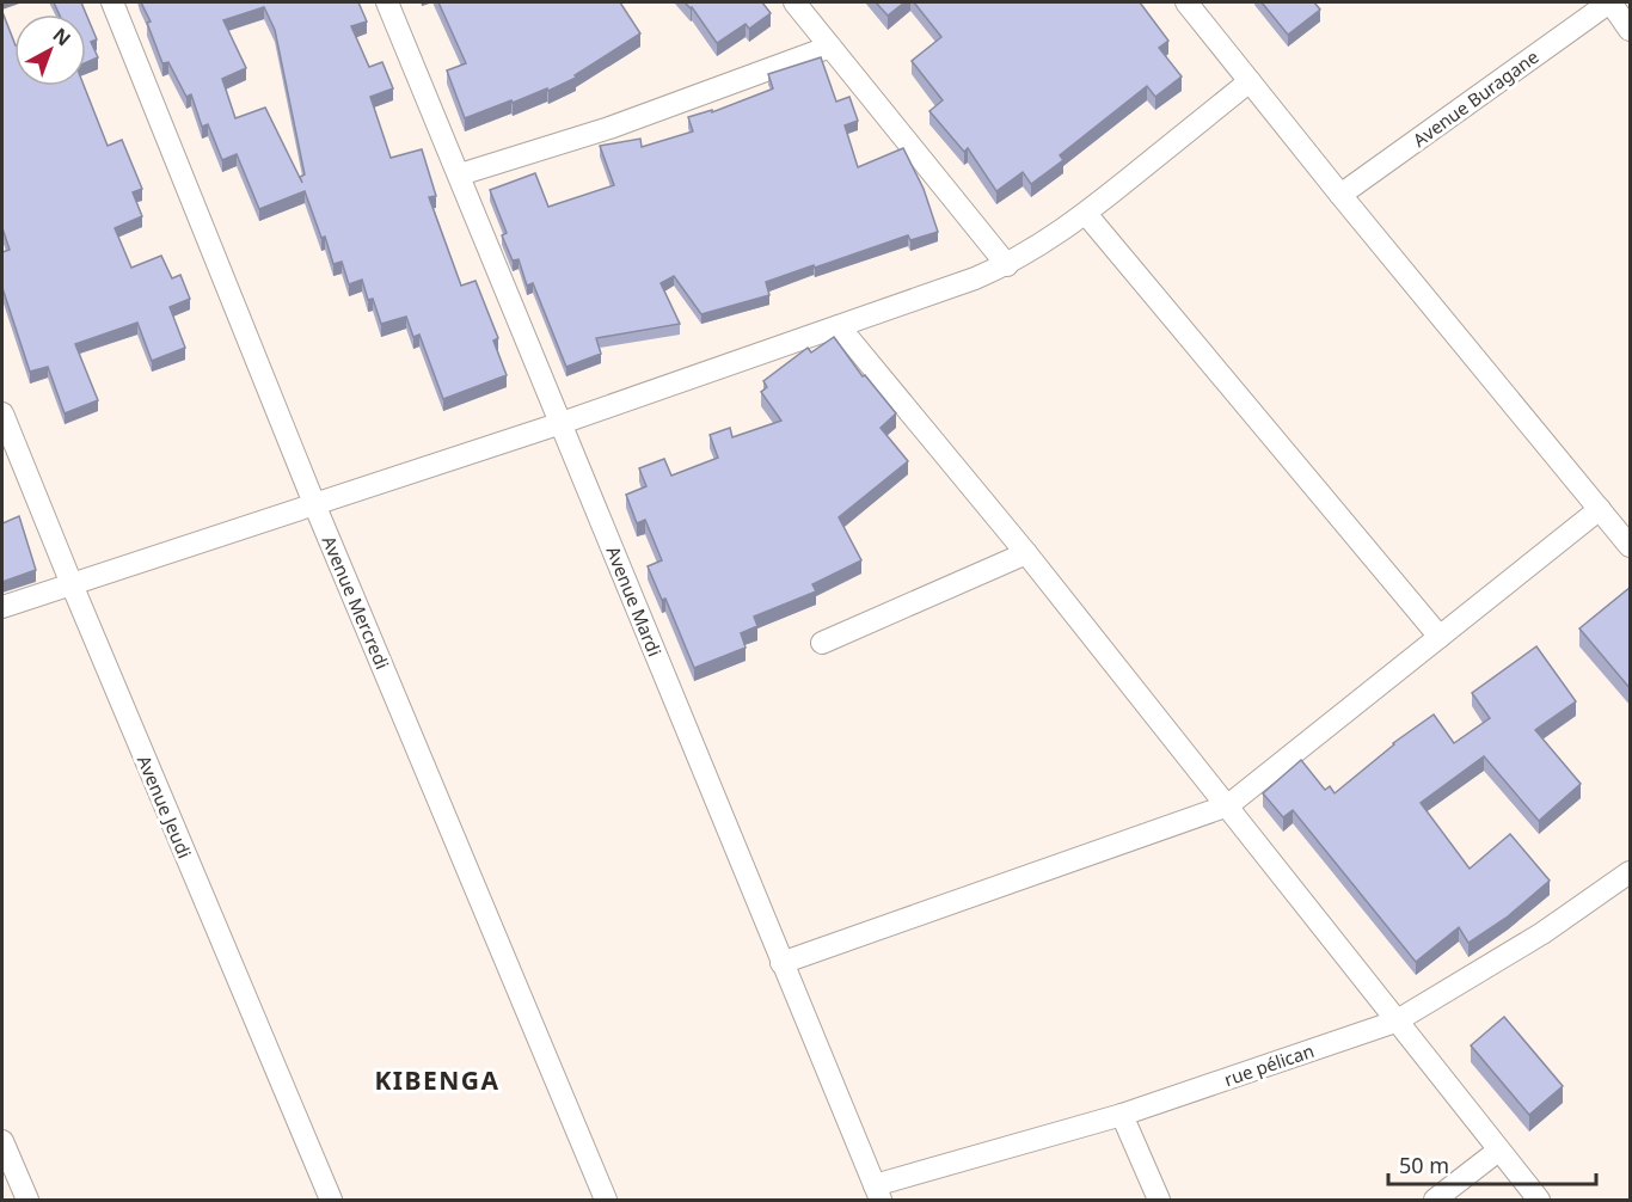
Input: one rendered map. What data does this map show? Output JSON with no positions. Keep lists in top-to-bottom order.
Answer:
{
  "streets": {
    "street": [
      "Avenue Buragane",
      "Avenue Mardi",
      "Avenue Mercredi",
      "Avenue Jeudi",
      "rue pélican"
    ]
  },
  "crossings": [
    ["Avenue Mardi", "rue pélican"]
  ],
  "districts": ["KIBENGA"],
  "scale_bar": "50 m",
  "north": "top right"
}
